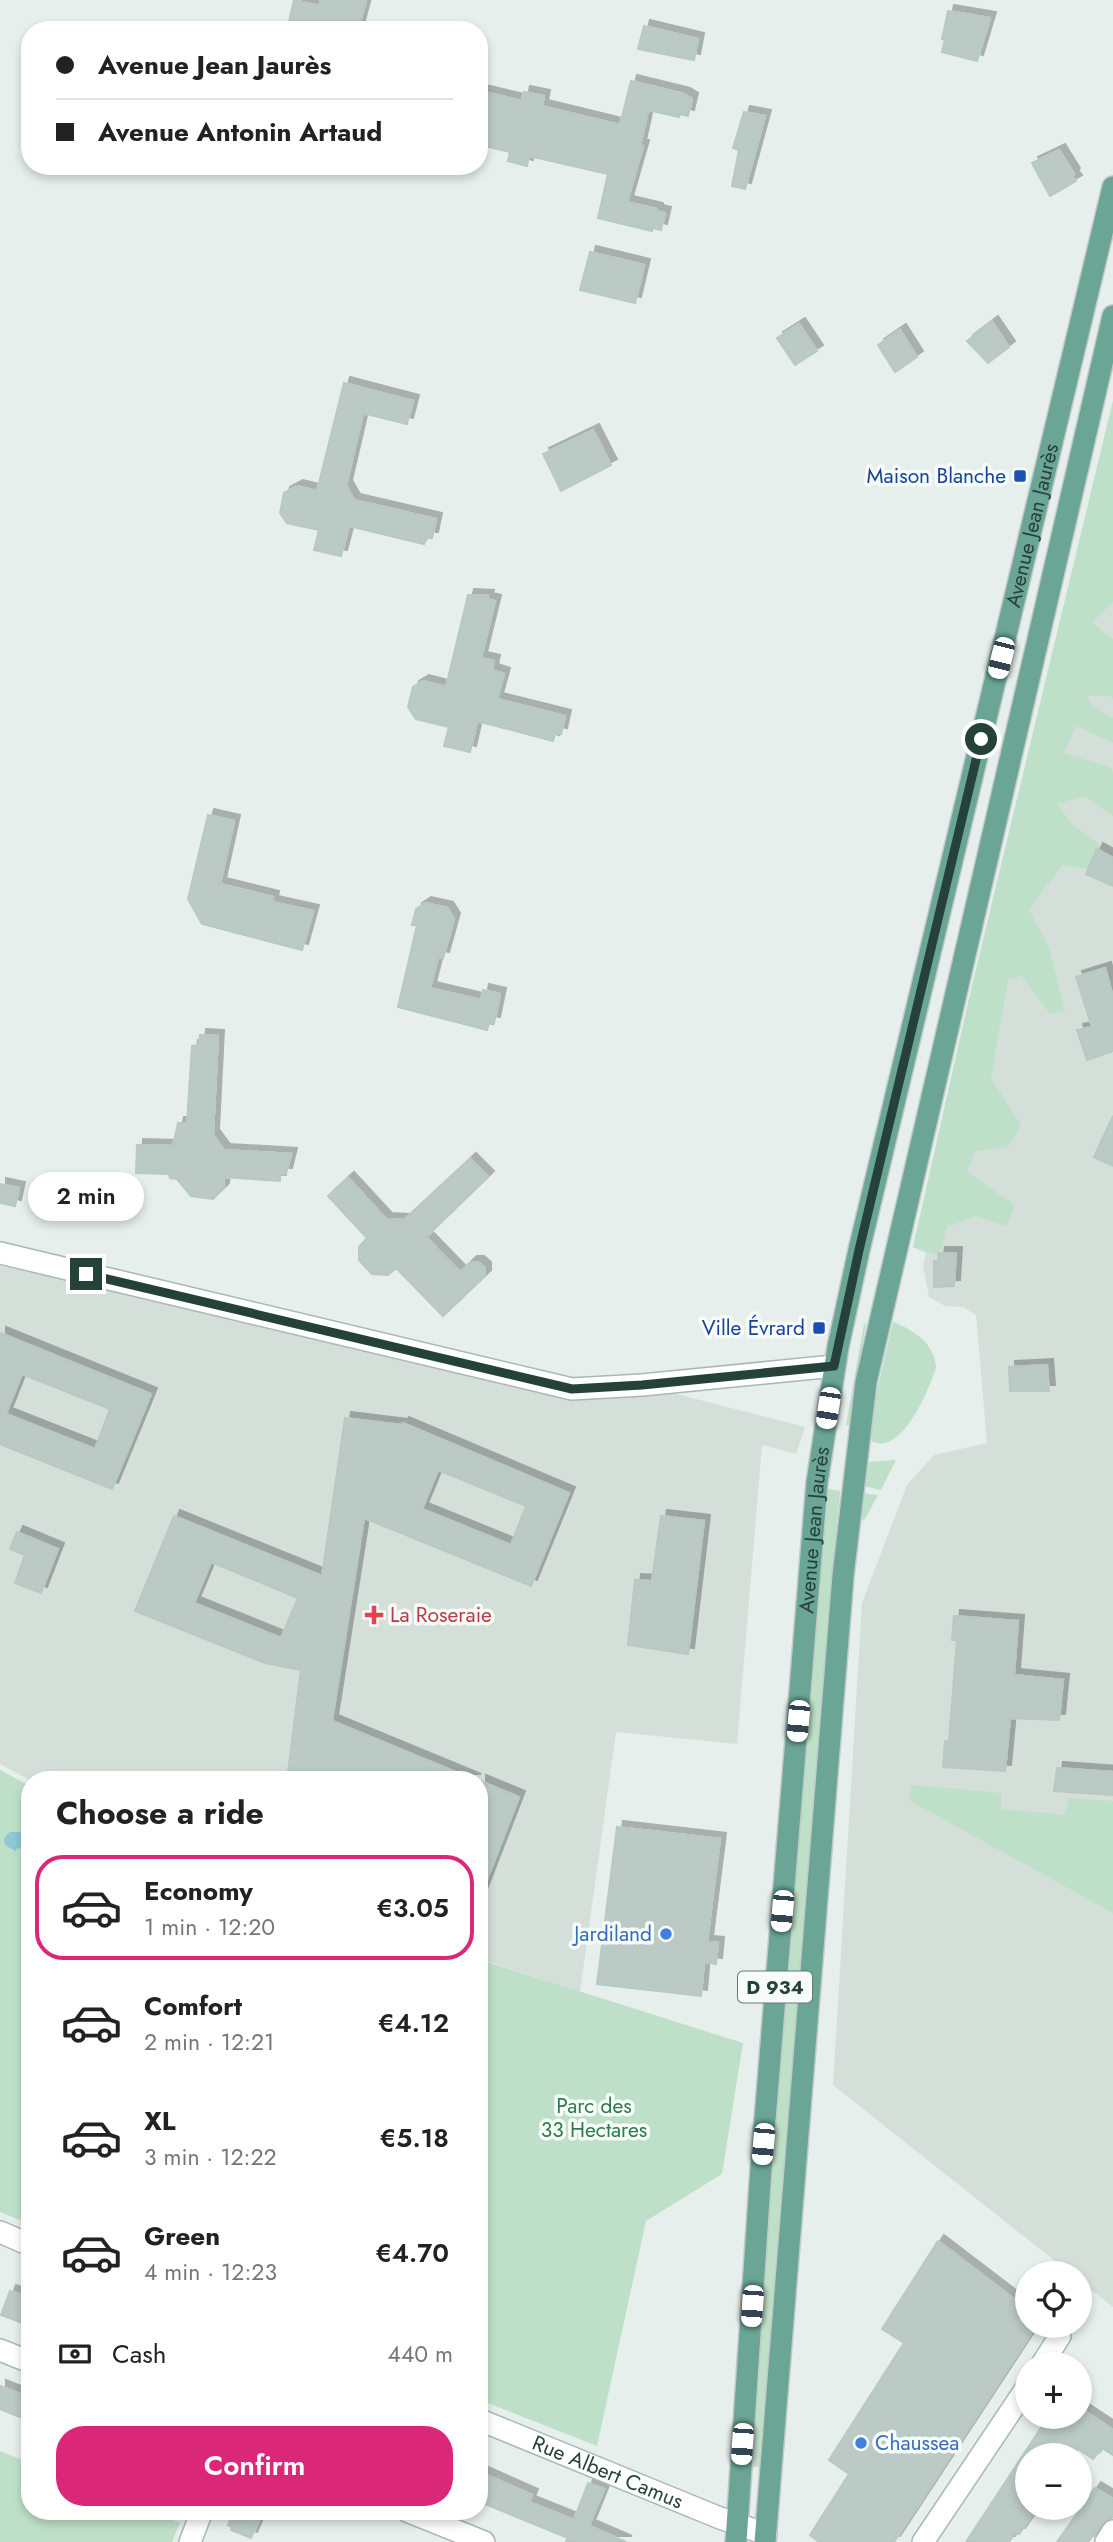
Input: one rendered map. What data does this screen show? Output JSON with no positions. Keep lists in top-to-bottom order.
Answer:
{
  "streets": {
    "main road": ["Avenue Jean Jaurès", "D 934"],
    "street": ["Rue Albert Camus"]
  },
  "crossings": [
    ["Avenue Jean Jaurès", "Rue Albert Camus"]
  ],
  "parks": ["Parc des 33 Hectares"],
  "places": {
    "transit": ["Maison Blanche", "Ville Évrard"],
    "health": ["La Roseraie"],
    "other": ["Jardiland", "Chaussea"]
  },
  "page": {
    "banner": ["Avenue Jean Jaurès", "Avenue Antonin Artaud"],
    "bubble": "2 min",
    "heading": "Choose a ride",
    "list": [
      {
        "name": "Economy",
        "note": "1 min · 12:20",
        "value": "€3.05"
      },
      {
        "name": "Comfort",
        "note": "2 min · 12:21",
        "value": "€4.12"
      },
      {
        "name": "XL",
        "note": "3 min · 12:22",
        "value": "€5.18"
      },
      {
        "name": "Green",
        "note": "4 min · 12:23",
        "value": "€4.70"
      }
    ],
    "map_buttons": ["+", "−"],
    "pay": ["Cash", "440 m"],
    "buttons": "Confirm"
  }
}
